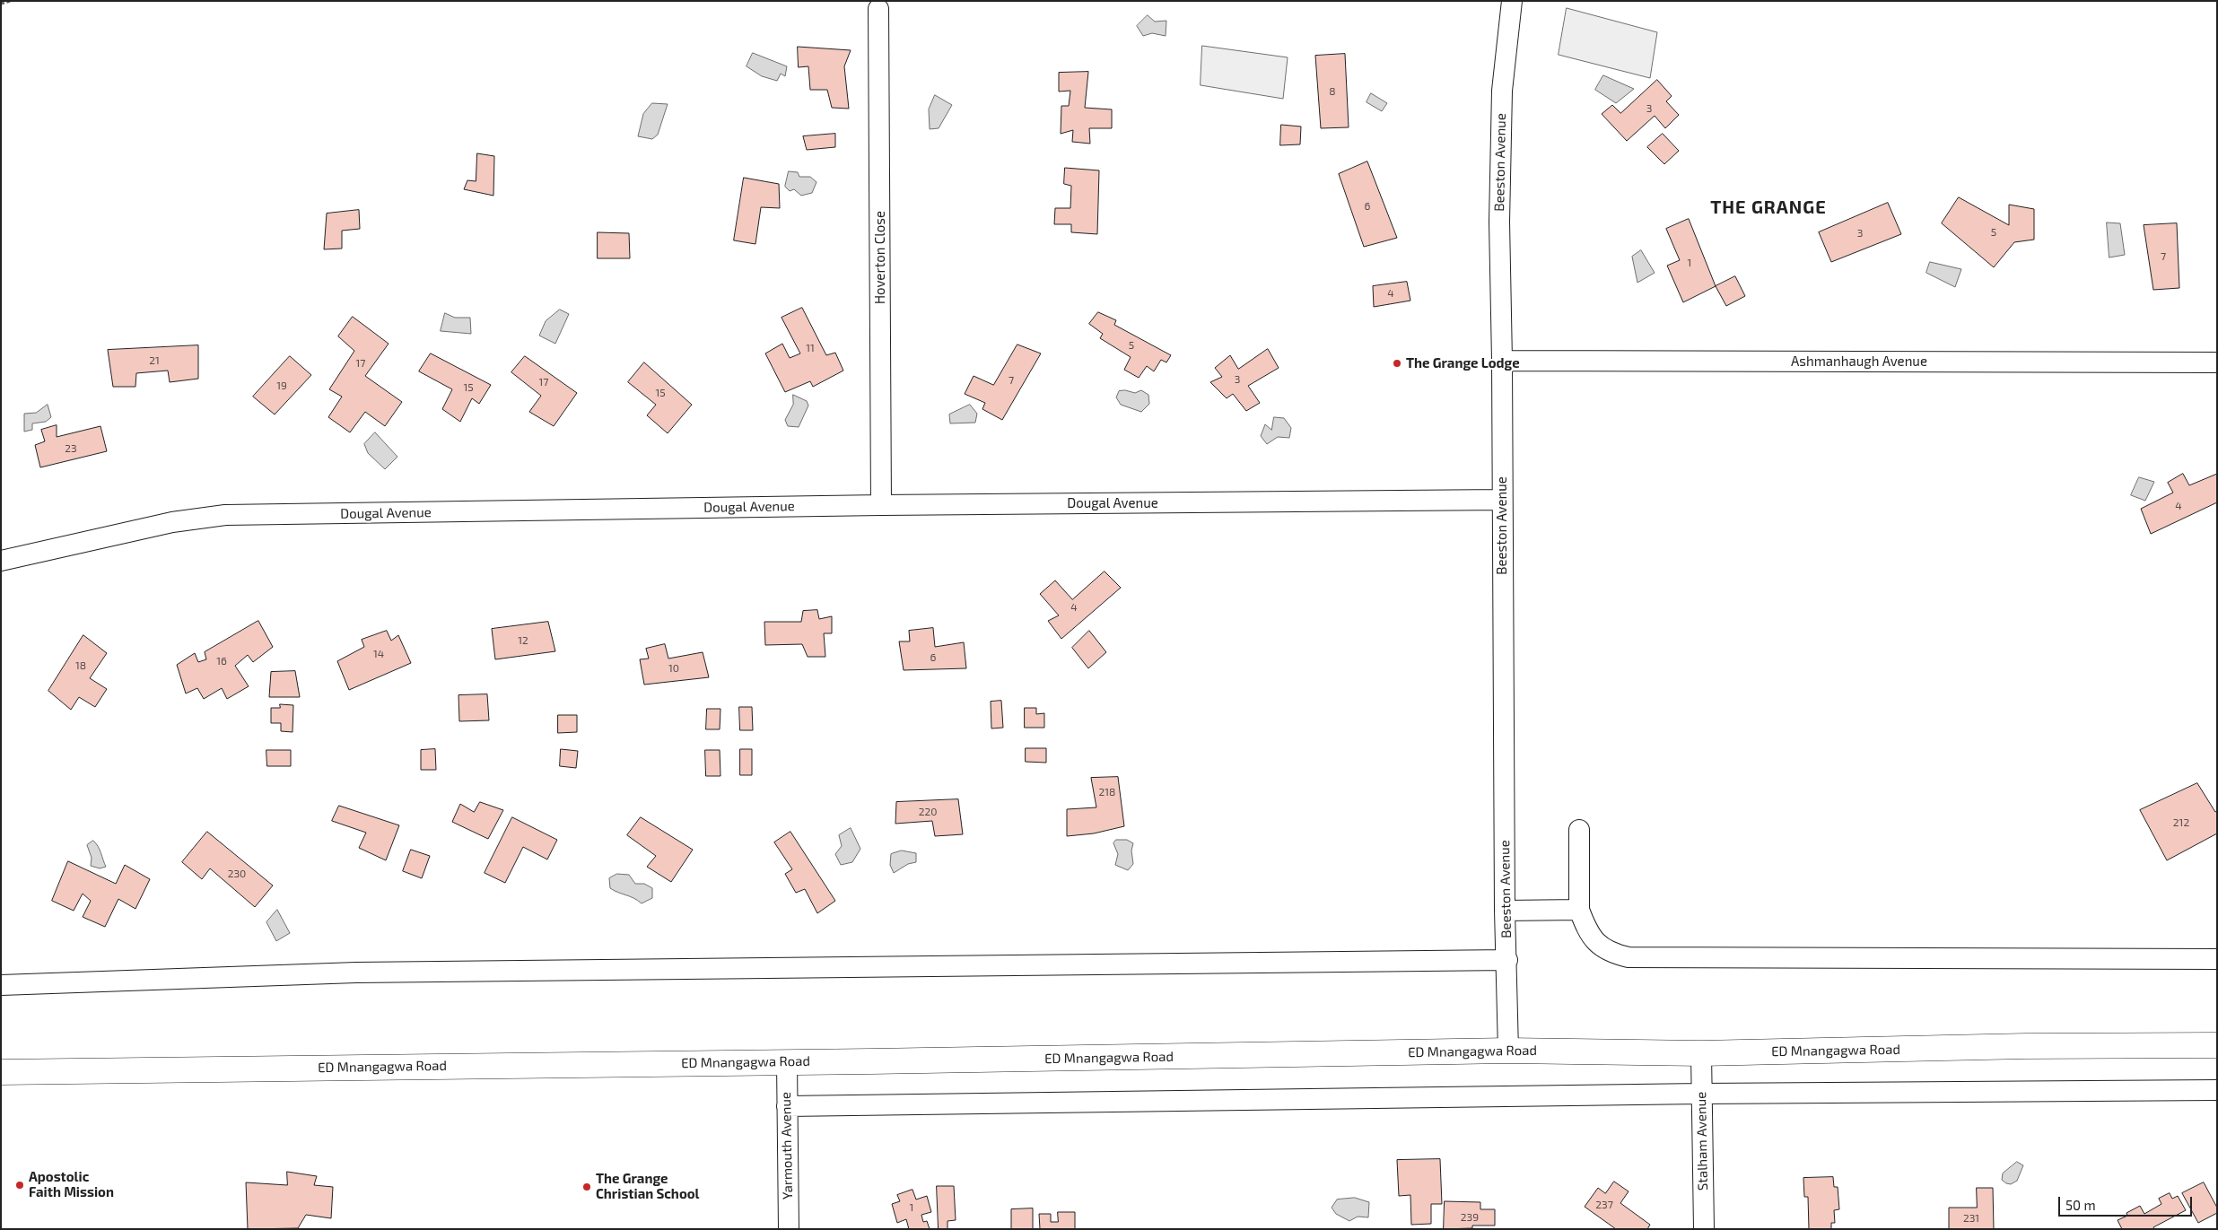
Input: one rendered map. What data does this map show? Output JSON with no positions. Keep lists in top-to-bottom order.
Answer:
{
  "streets": {
    "highway": ["ED Mnangagwa Road"],
    "street": [
      "Beeston Avenue",
      "Hoverton Close",
      "Ashmanhaugh Avenue",
      "Dougal Avenue",
      "Stalham Avenue",
      "Yarmouth Avenue"
    ]
  },
  "crossings": [
    ["Beeston Avenue", "Ashmanhaugh Avenue"],
    ["Beeston Avenue", "Dougal Avenue"],
    ["Beeston Avenue", "ED Mnangagwa Road"],
    ["Hoverton Close", "Dougal Avenue"],
    ["ED Mnangagwa Road", "Stalham Avenue"],
    ["ED Mnangagwa Road", "Yarmouth Avenue"]
  ],
  "districts": ["THE GRANGE"],
  "places": ["The Grange Lodge", "Apostolic Faith Mission", "The Grange Christian School"],
  "house_numbers": [
    "8",
    "3",
    "6",
    "5",
    "3",
    "7",
    "1",
    "4",
    "5",
    "11",
    "21",
    "17",
    "3",
    "7",
    "17",
    "19",
    "15",
    "15",
    "23",
    "4",
    "4",
    "12",
    "14",
    "6",
    "16",
    "18",
    "10",
    "218",
    "220",
    "212",
    "230",
    "237",
    "1",
    "239",
    "231"
  ],
  "scale_bar": "50 m"
}
